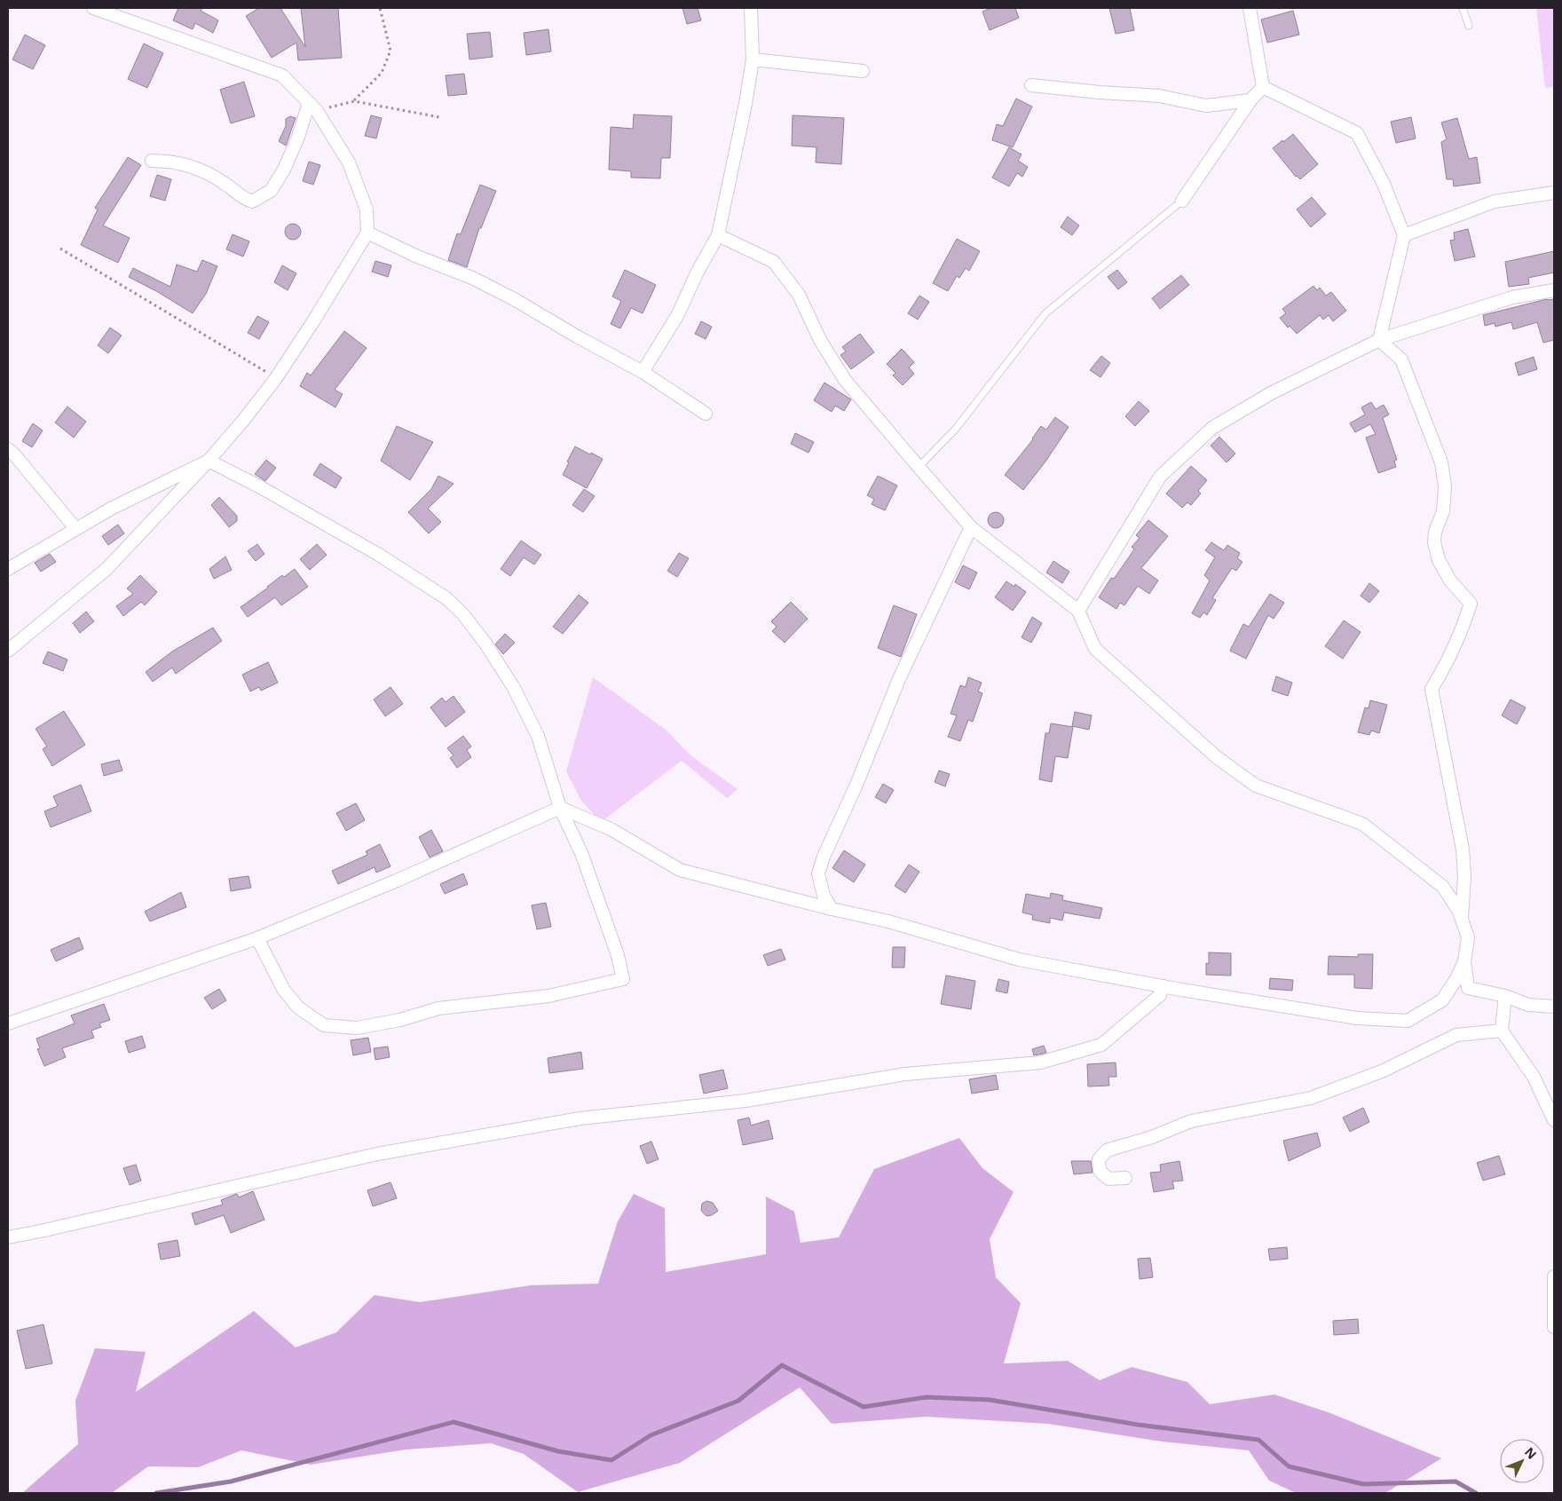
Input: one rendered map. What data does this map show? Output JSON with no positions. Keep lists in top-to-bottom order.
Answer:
{
  "north": "top right"
}
